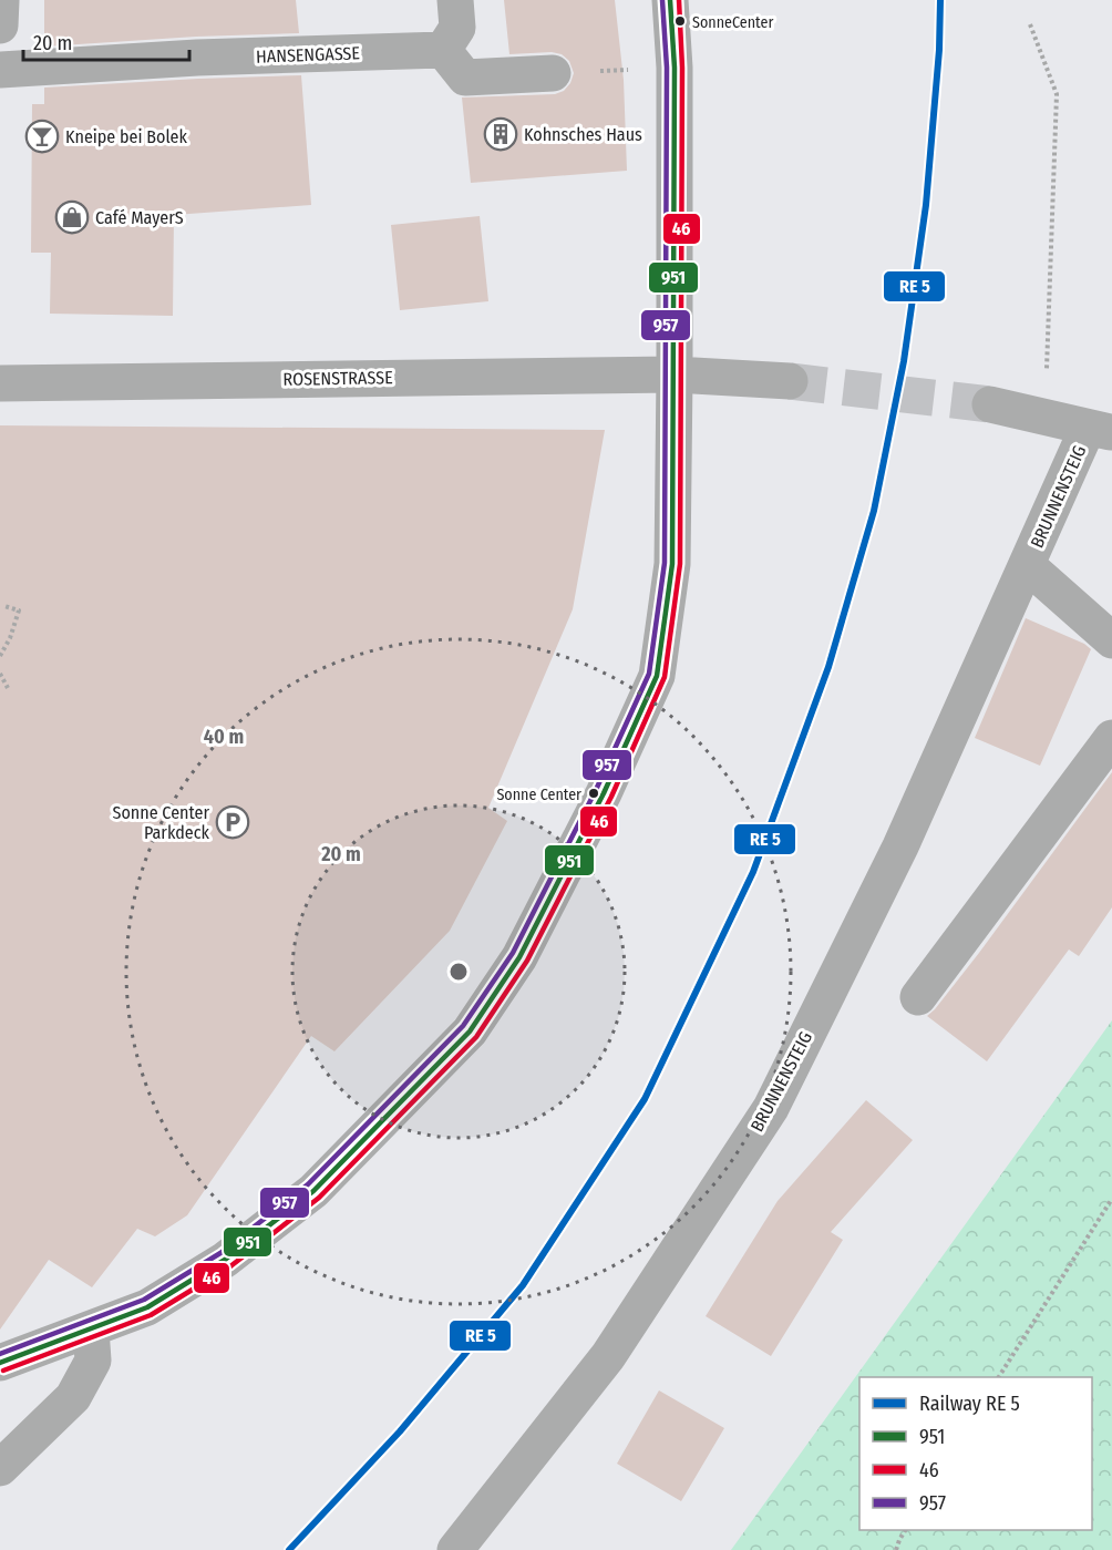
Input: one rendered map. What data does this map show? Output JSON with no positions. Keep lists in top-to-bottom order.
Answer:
{
  "streets": {
    "street": ["HANSENGASSE", "ROSENSTRASSE", "BRUNNENSTEIG"]
  },
  "places": {
    "other": ["SonneCenter", "Sonne Center"],
    "building": ["Kohnsches Haus"],
    "bar": ["Kneipe bei Bolek"],
    "shop": ["Café MayerS"],
    "parking": ["Sonne Center Parkdeck"]
  },
  "lines": ["transit line 951", "transit line 46", "transit line 957"],
  "legend": [
    "Railway RE 5",
    "951",
    "46",
    "957"
  ],
  "scale_bar": "20 m",
  "rings": ["40 m", "20 m"]
}
